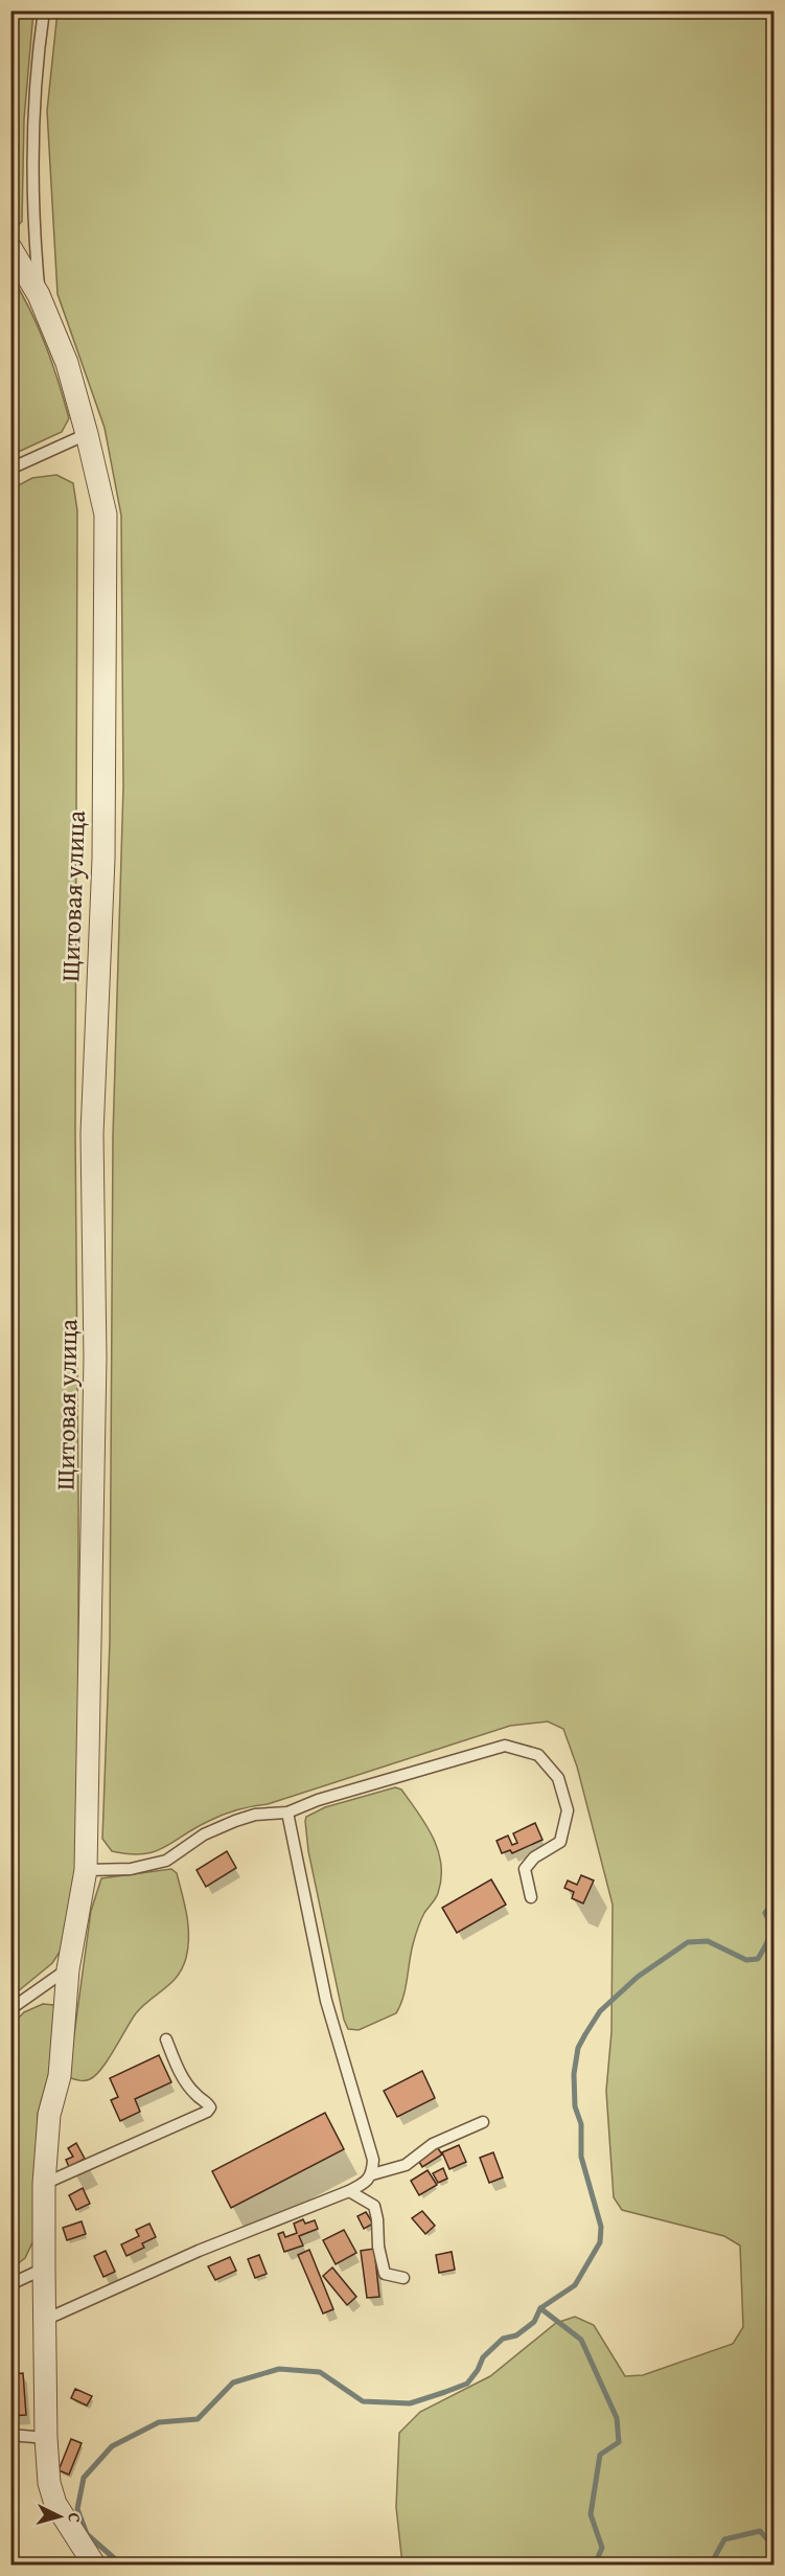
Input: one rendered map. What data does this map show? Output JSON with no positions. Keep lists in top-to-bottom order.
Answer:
{
  "streets": {
    "street": ["Щитовая улица"]
  },
  "north": "right"
}
